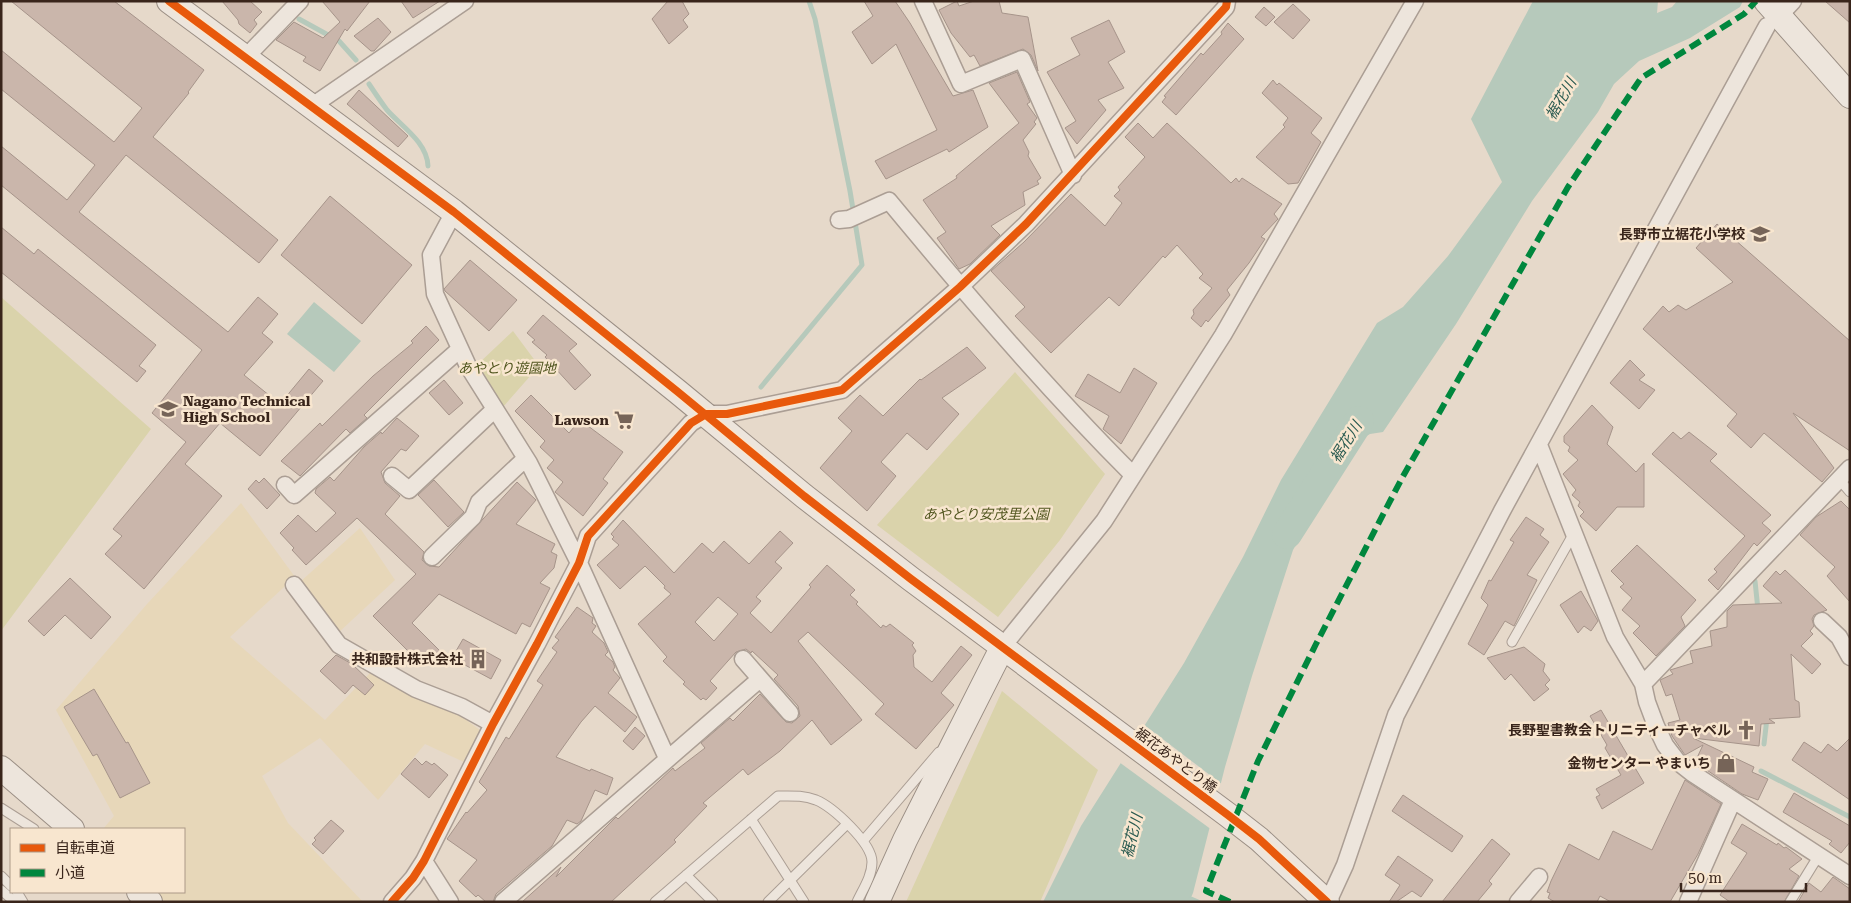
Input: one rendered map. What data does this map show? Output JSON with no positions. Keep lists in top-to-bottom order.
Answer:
{
  "streets": {
    "street": ["裾花あやとり橋"]
  },
  "water": ["裾花川"],
  "parks": ["あやとり遊園地", "あやとり安茂里公園"],
  "places": {
    "school or university": ["長野市立裾花小学校", "Nagano Technical High School"],
    "supermarket": ["Lawson"],
    "building": ["共和設計株式会社"],
    "church": ["長野聖書教会トリニティーチャペル"],
    "shop": ["金物センター やまいち"]
  },
  "legend": ["自転車道", "小道"],
  "scale_bar": "50 m"
}
